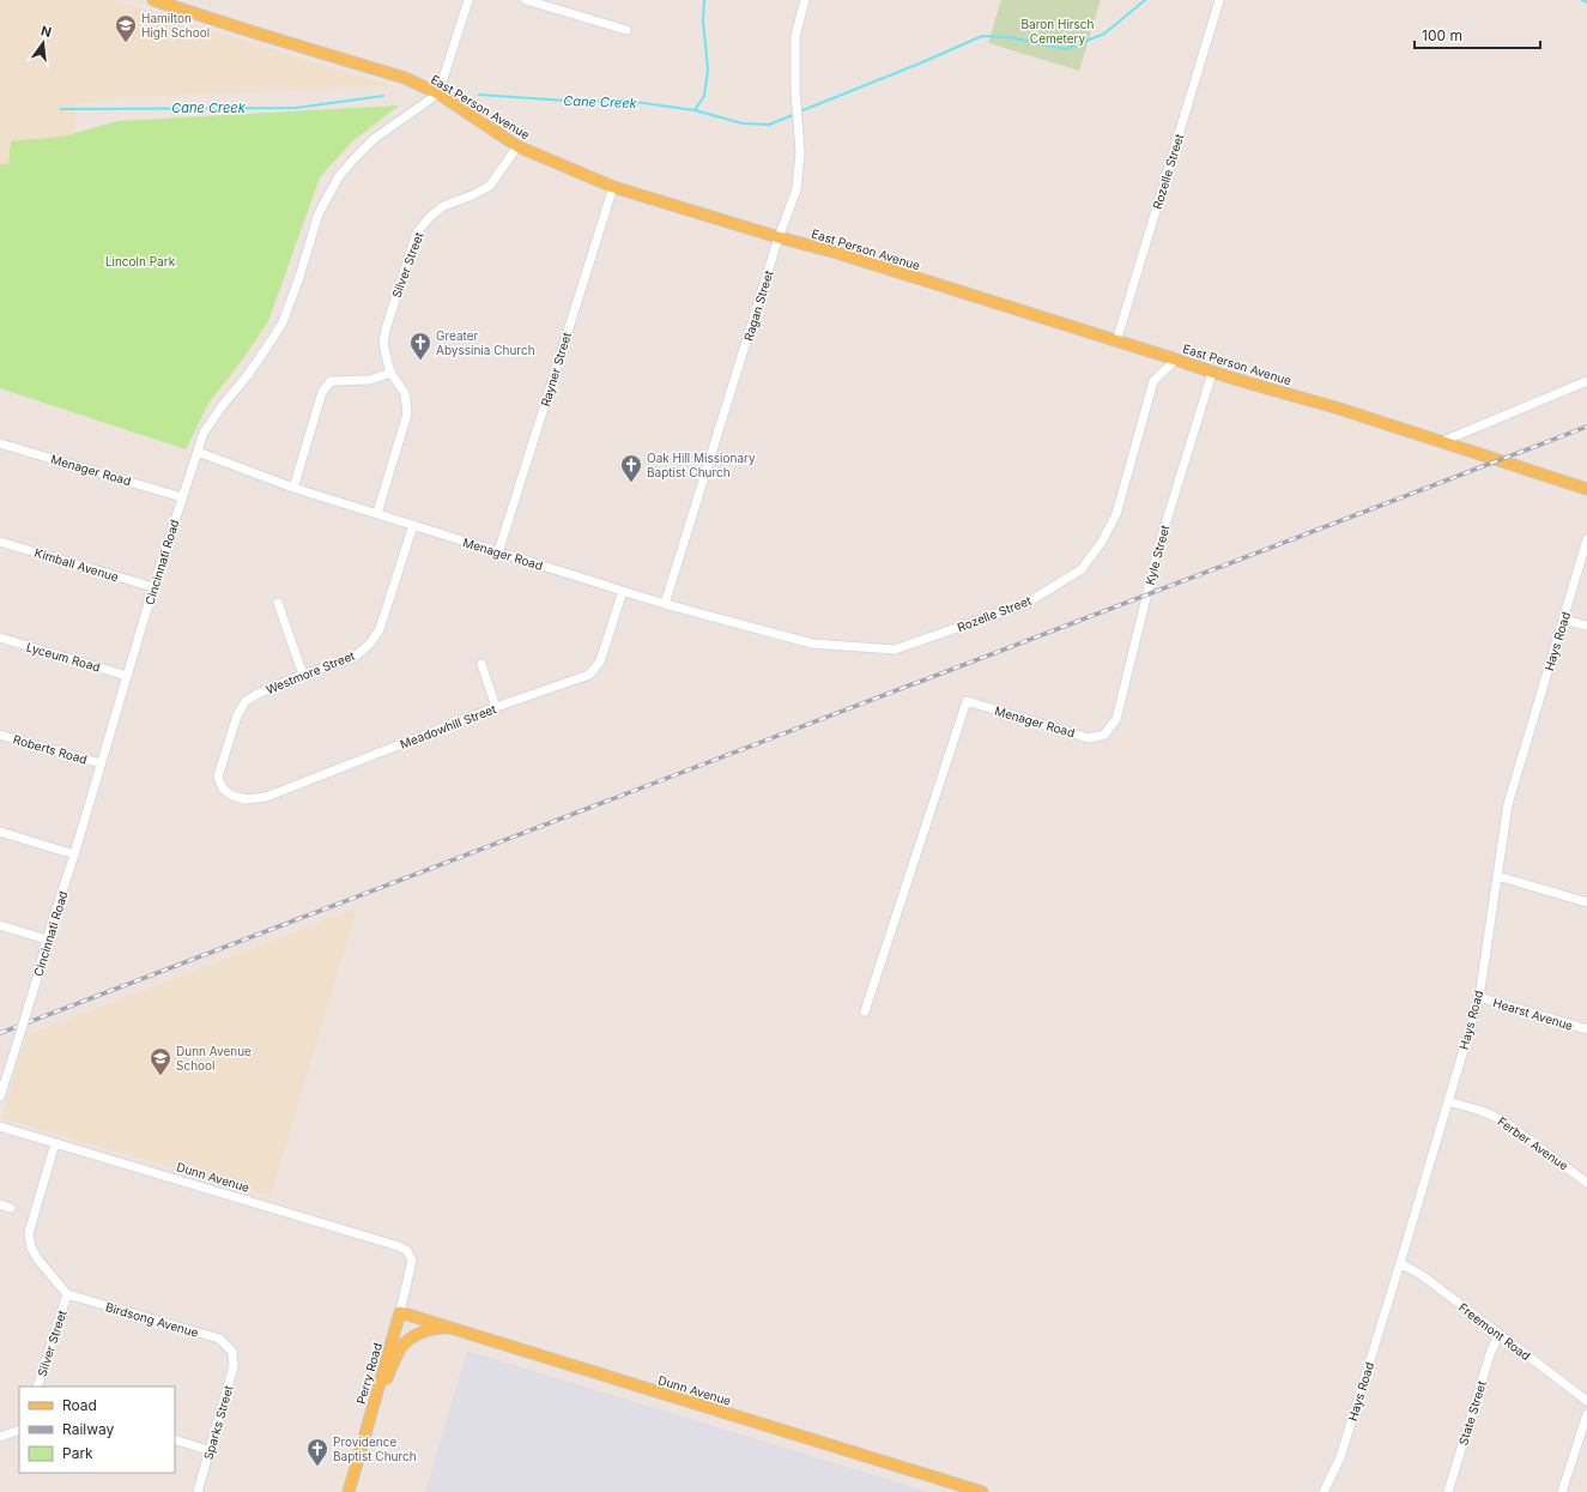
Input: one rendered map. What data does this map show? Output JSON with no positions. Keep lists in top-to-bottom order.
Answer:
{
  "streets": {
    "main road": ["East Person Avenue", "Dunn Avenue", "Perry Road"],
    "street": [
      "Rozelle Street",
      "Silver Street",
      "Ragan Street",
      "Rayner Street",
      "Menager Road",
      "Kyle Street",
      "Cincinnati Road",
      "Kimball Avenue",
      "Hays Road",
      "Lyceum Road",
      "Westmore Street",
      "Meadowhill Street",
      "Roberts Road",
      "Hearst Avenue",
      "Ferber Avenue",
      "Birdsong Avenue",
      "Freemont Road",
      "State Street",
      "Sparks Street"
    ]
  },
  "crossings": [
    ["East Person Avenue", "Rozelle Street"],
    ["East Person Avenue", "Silver Street"],
    ["East Person Avenue", "Ragan Street"],
    ["East Person Avenue", "Rayner Street"],
    ["East Person Avenue", "Kyle Street"],
    ["East Person Avenue", "Cincinnati Road"],
    ["Rozelle Street", "Menager Road"],
    ["Silver Street", "Dunn Avenue"],
    ["Silver Street", "Birdsong Avenue"],
    ["Ragan Street", "Menager Road"],
    ["Rayner Street", "Menager Road"],
    ["Menager Road", "Kyle Street"],
    ["Menager Road", "Cincinnati Road"],
    ["Menager Road", "Westmore Street"],
    ["Menager Road", "Meadowhill Street"],
    ["Cincinnati Road", "Kimball Avenue"],
    ["Cincinnati Road", "Lyceum Road"],
    ["Cincinnati Road", "Roberts Road"],
    ["Hays Road", "Hearst Avenue"],
    ["Hays Road", "Ferber Avenue"],
    ["Hays Road", "Freemont Road"],
    ["Westmore Street", "Meadowhill Street"],
    ["Dunn Avenue", "Perry Road"],
    ["Birdsong Avenue", "Sparks Street"],
    ["Freemont Road", "State Street"]
  ],
  "water": ["Cane Creek"],
  "parks": ["Baron Hirsch Cemetery", "Lincoln Park"],
  "places": {
    "school or university": ["Hamilton High School", "Dunn Avenue School"],
    "church": ["Greater Abyssinia Church", "Oak Hill Missionary Baptist Church", "Providence Baptist Church"]
  },
  "legend": ["Road", "Railway", "Park"],
  "scale_bar": "100 m",
  "north": "top"
}
